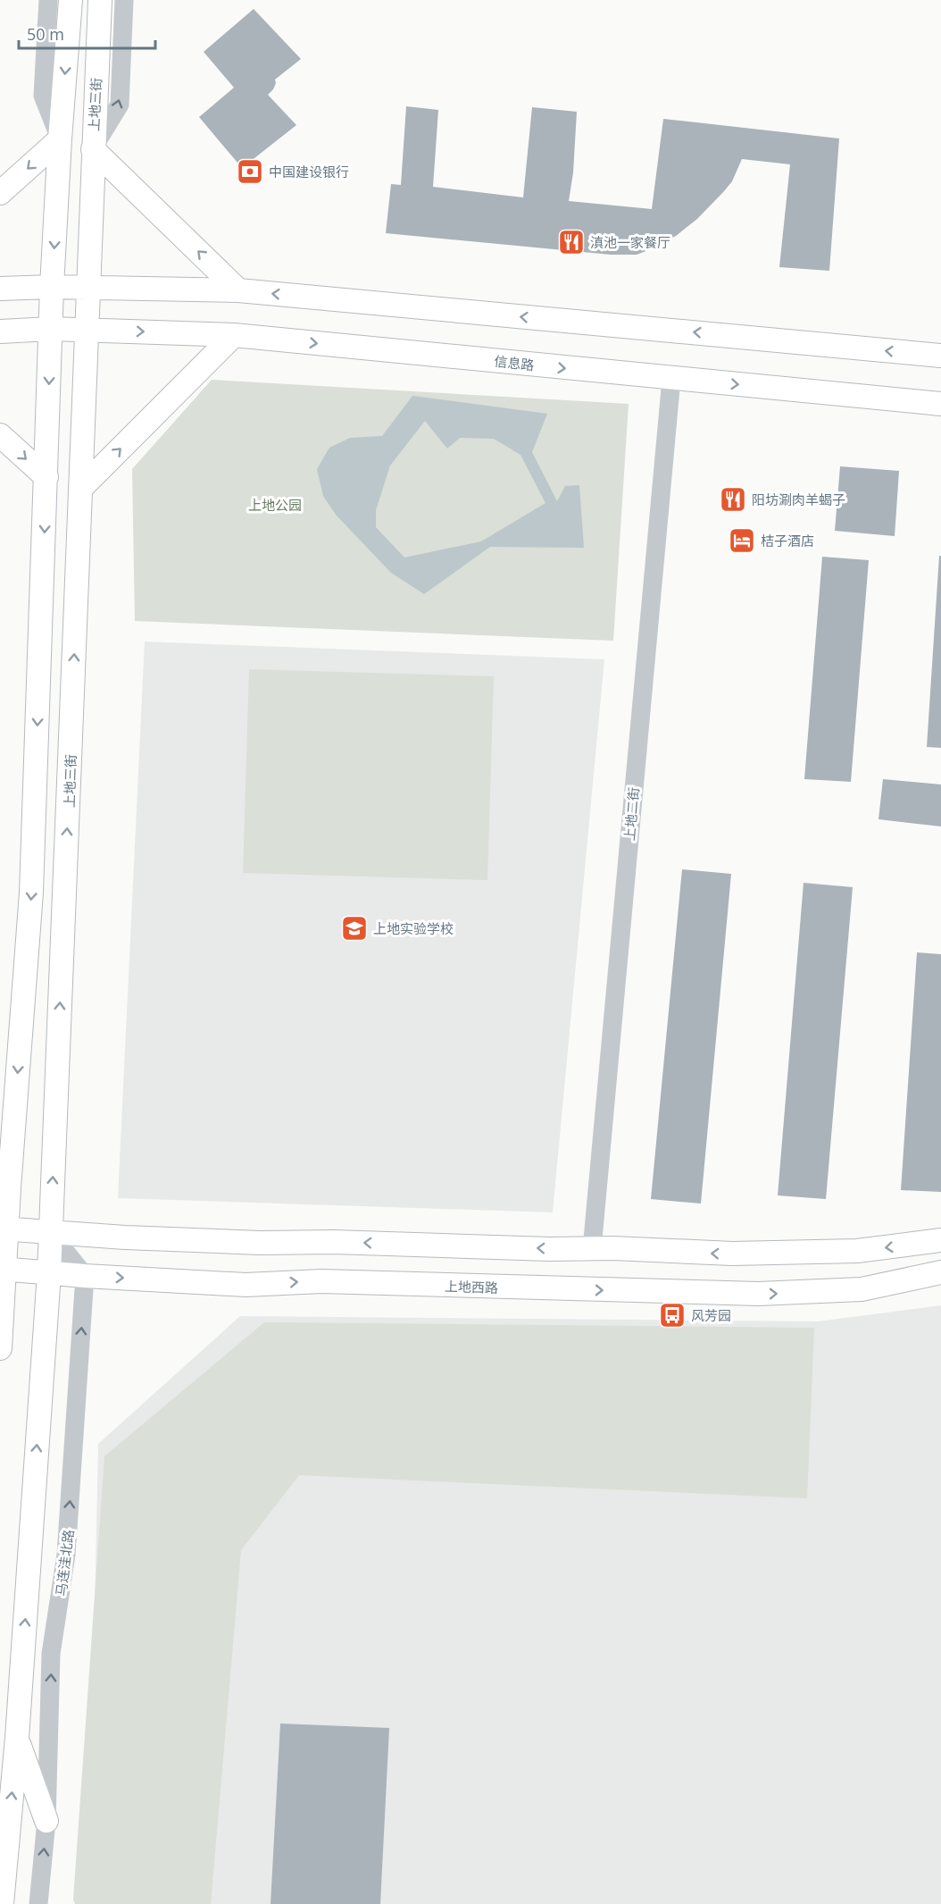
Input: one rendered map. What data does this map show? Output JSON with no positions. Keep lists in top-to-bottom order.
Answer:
{
  "streets": {
    "main road": ["上地三街", "信息路", "上地西路"],
    "street": ["上地二街", "马连洼北路"]
  },
  "crossings": [
    ["上地三街", "信息路"],
    ["上地三街", "上地西路"],
    ["信息路", "上地二街"],
    ["上地西路", "马连洼北路"]
  ],
  "one_way": ["马连洼北路"],
  "parks": ["上地公园"],
  "places": {
    "bank": ["中国建设银行"],
    "restaurant": ["滇池一家餐厅", "阳坊涮肉羊蝎子"],
    "hotel": ["桔子酒店"],
    "school or university": ["上地实验学校"],
    "bus stop": ["风芳园"]
  },
  "scale_bar": "50 m"
}
